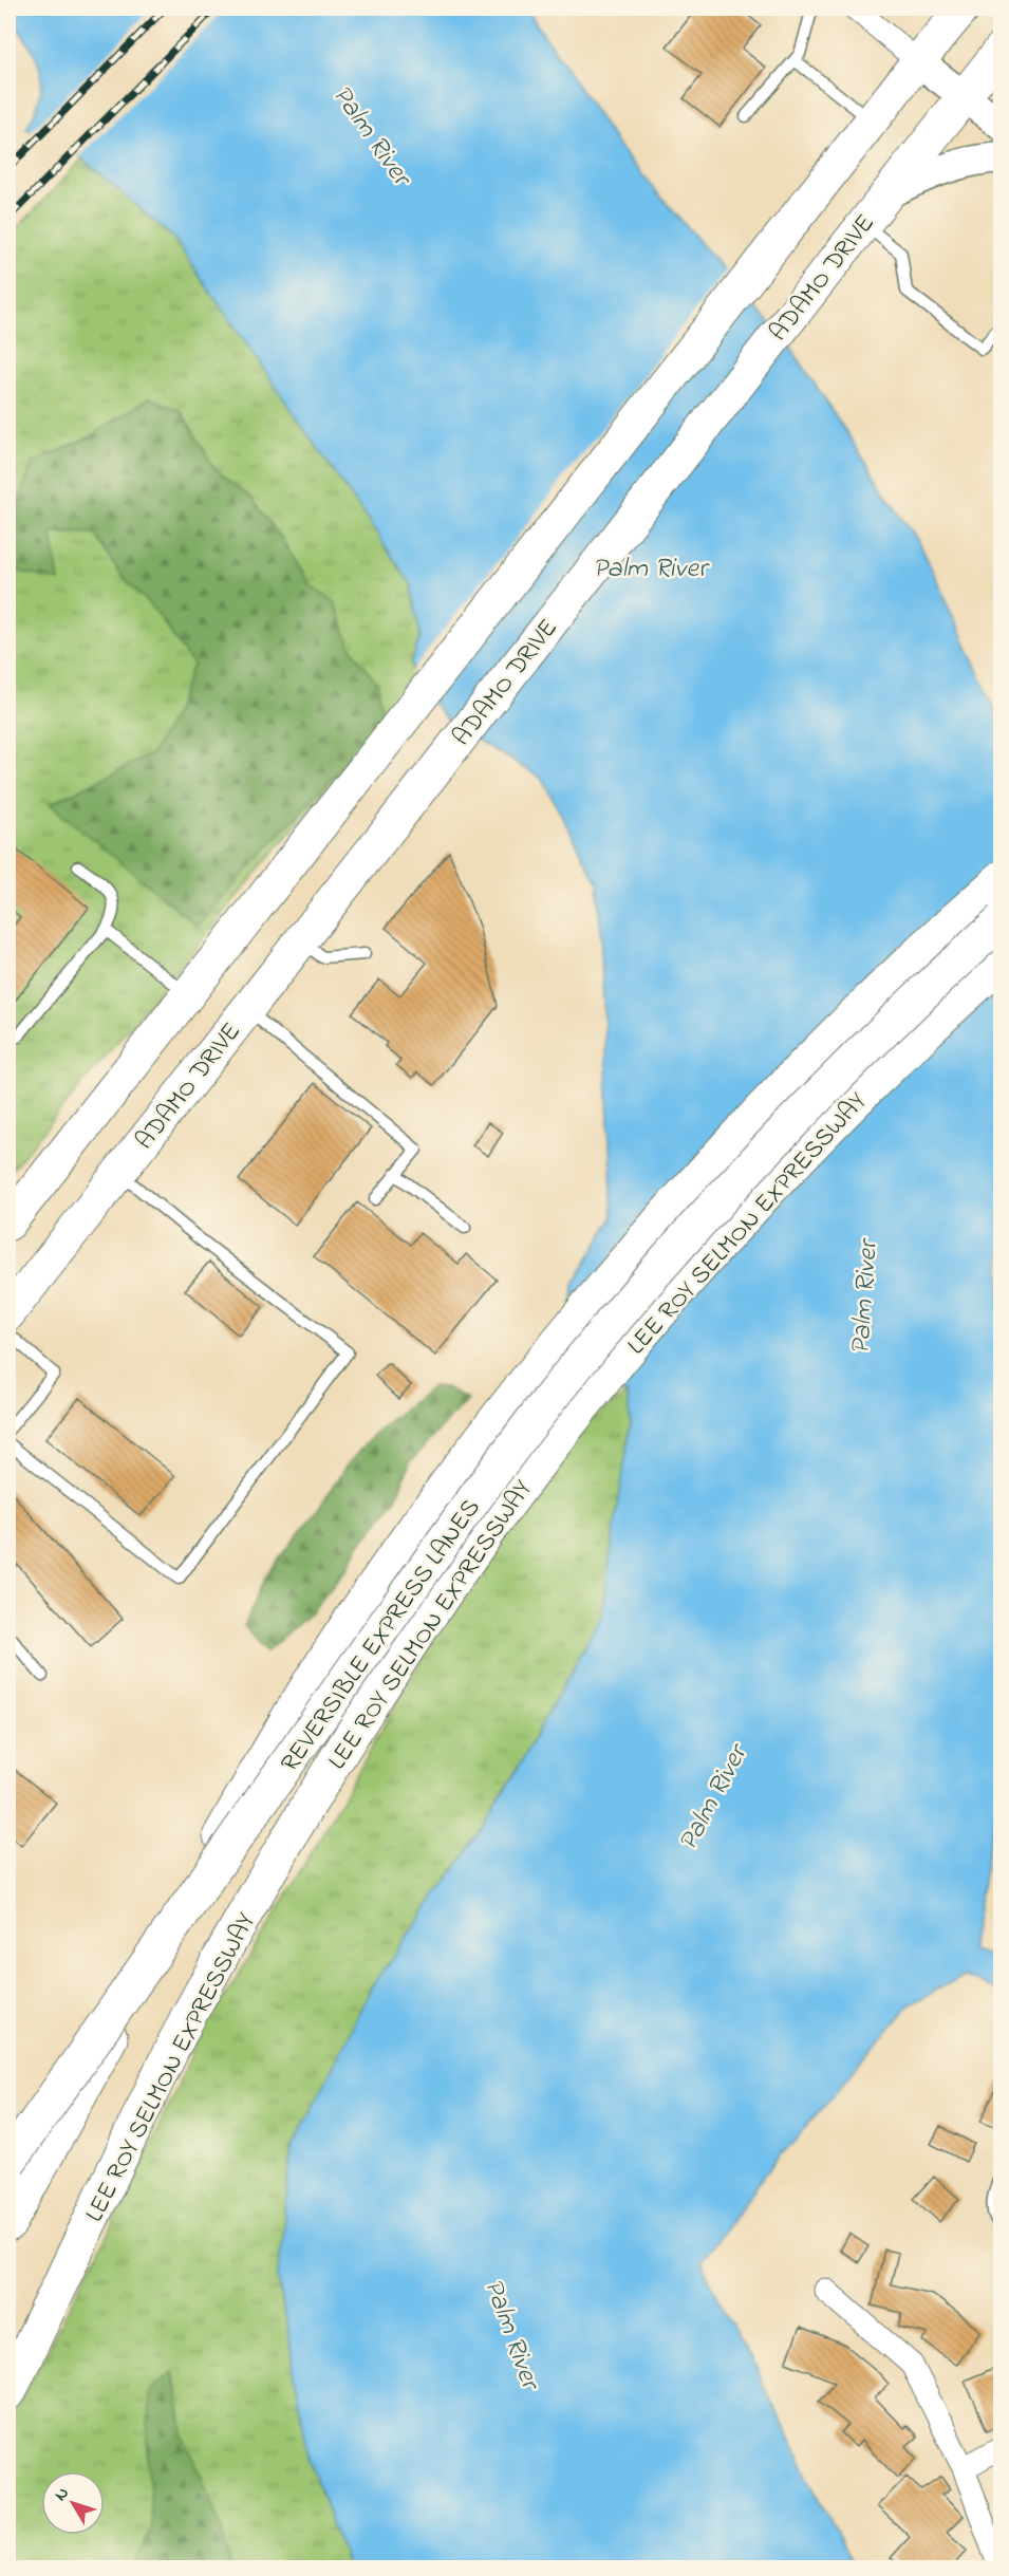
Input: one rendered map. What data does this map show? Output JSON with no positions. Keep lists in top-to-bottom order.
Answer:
{
  "streets": {
    "highway": ["LEE ROY SELMON EXPRESSWAY", "REVERSIBLE EXPRESS LANES"],
    "main road": ["ADAMO DRIVE"]
  },
  "water": ["Palm River"],
  "north": "top left"
}
